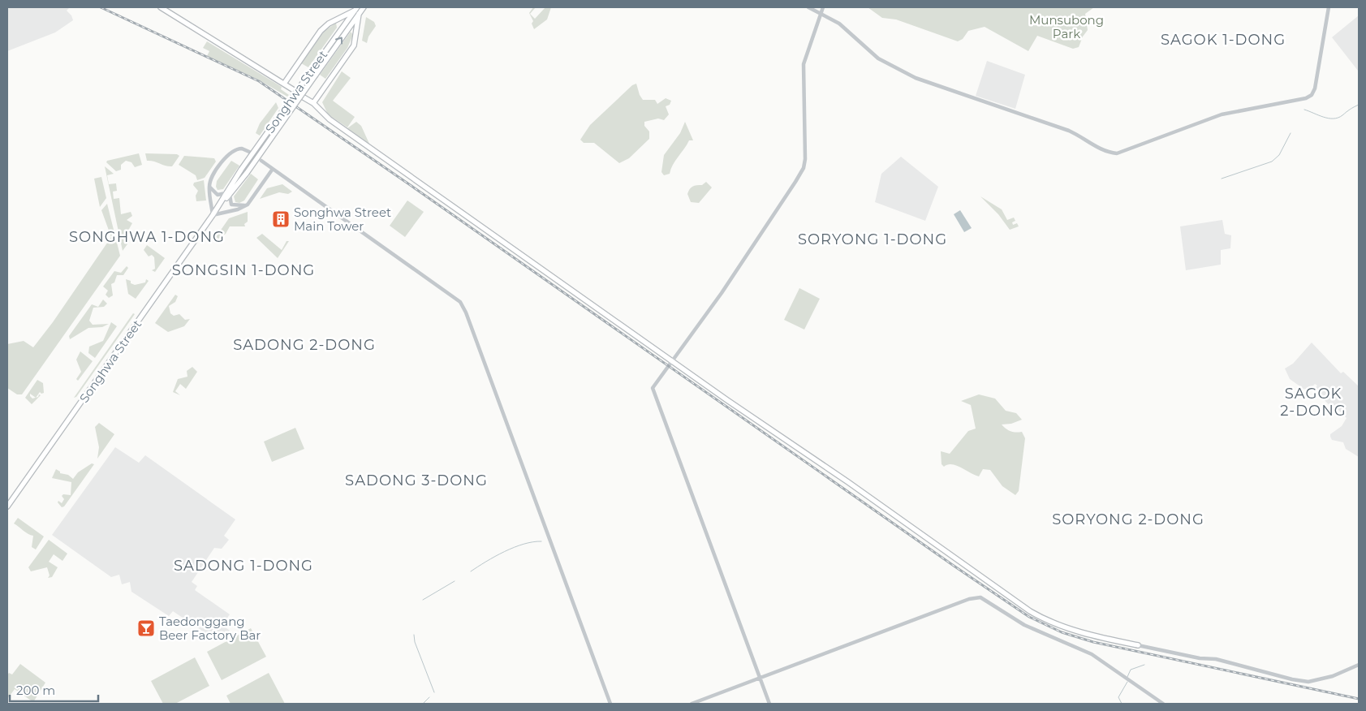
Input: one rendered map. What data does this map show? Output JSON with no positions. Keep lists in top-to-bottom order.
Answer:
{
  "streets": {
    "main road": ["Songhwa Street"]
  },
  "districts": [
    "SAGOK 1-DONG",
    "SONGHWA 1-DONG",
    "SORYONG 1-DONG",
    "SONGSIN 1-DONG",
    "SADONG 2-DONG",
    "SAGOK 2-DONG",
    "SADONG 3-DONG",
    "SORYONG 2-DONG",
    "SADONG 1-DONG"
  ],
  "parks": ["Munsubong Park"],
  "places": {
    "building": ["Songhwa Street Main Tower"],
    "bar": ["Taedonggang Beer Factory Bar"]
  },
  "scale_bar": "200 m"
}
